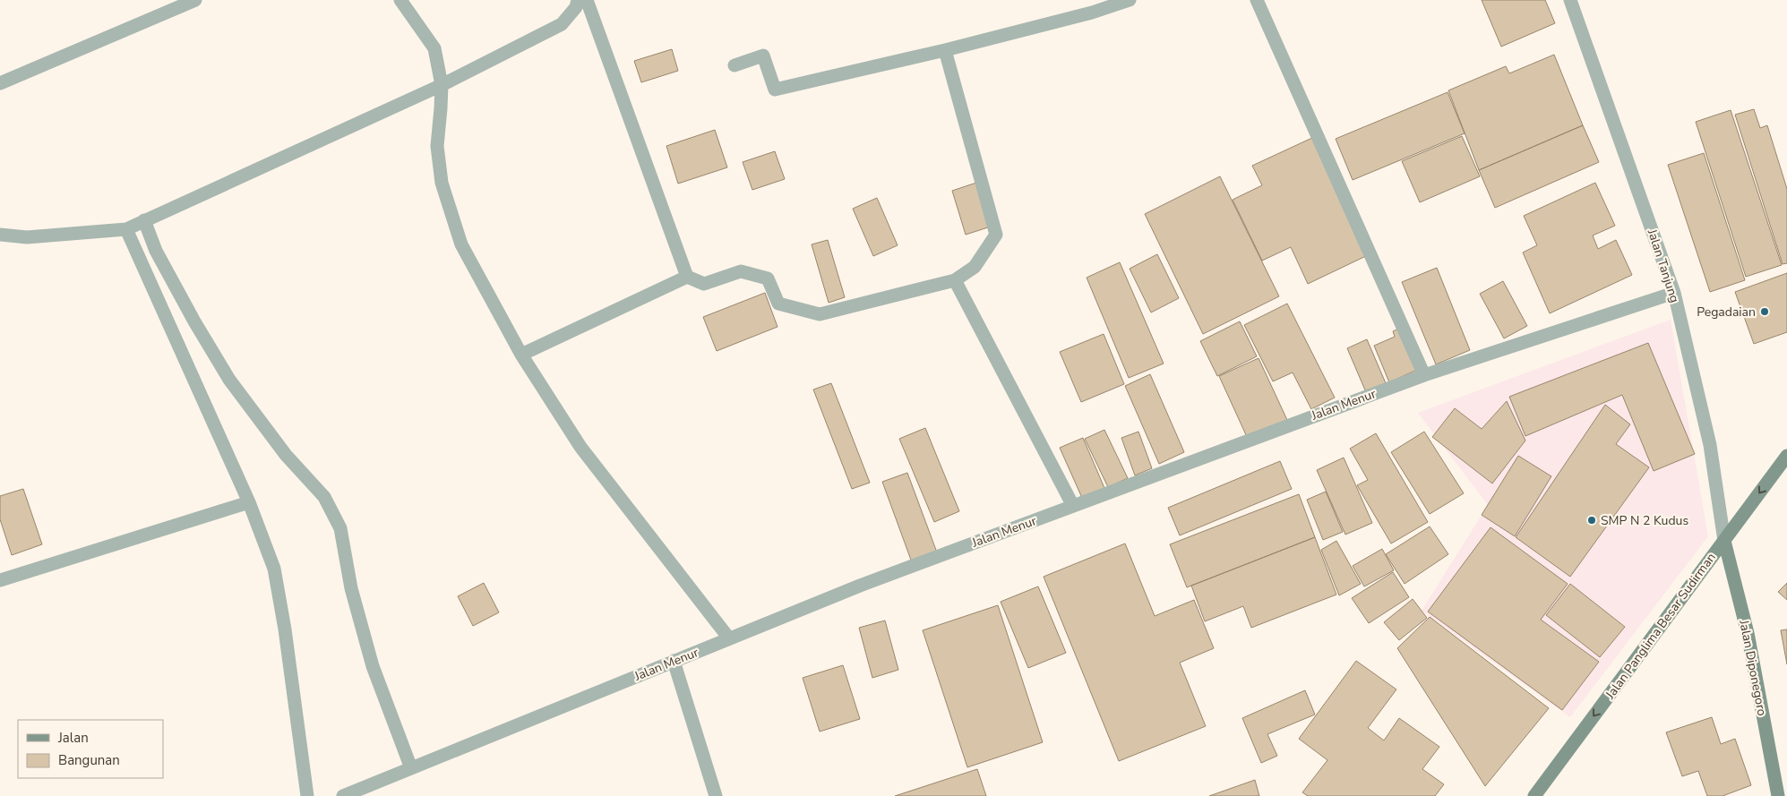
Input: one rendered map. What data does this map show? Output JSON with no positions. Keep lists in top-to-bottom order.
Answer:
{
  "streets": {
    "main road": ["Jalan Panglima Besar Sudirman", "Jalan Diponegoro"],
    "street": ["Jalan Tanjung", "Jalan Menur"]
  },
  "crossings": [
    ["Jalan Tanjung", "Jalan Menur"],
    ["Jalan Tanjung", "Jalan Panglima Besar Sudirman"],
    ["Jalan Tanjung", "Jalan Diponegoro"],
    ["Jalan Panglima Besar Sudirman", "Jalan Diponegoro"]
  ],
  "one_way": ["Jalan Panglima Besar Sudirman"],
  "places": ["Pegadaian", "SMP N 2 Kudus"],
  "legend": ["Jalan", "Bangunan"]
}
